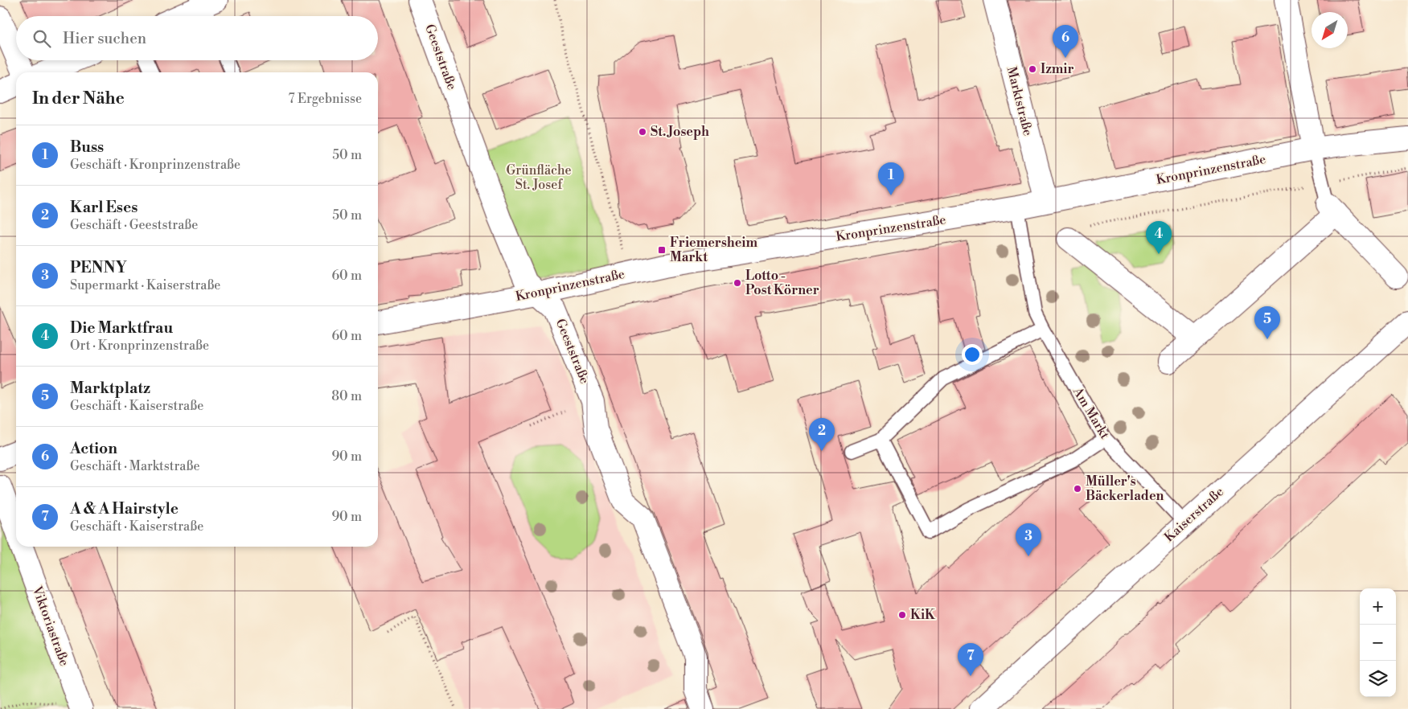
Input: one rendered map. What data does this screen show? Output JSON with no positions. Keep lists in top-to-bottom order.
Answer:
{
  "streets": {
    "street": [
      "Geeststraße",
      "Marktstraße",
      "Kronprinzenstraße",
      "Kaiserstraße",
      "Viktoriastraße"
    ],
    "lane": ["Am Markt"]
  },
  "crossings": [
    ["Geeststraße", "Kronprinzenstraße"],
    ["Marktstraße", "Kronprinzenstraße"],
    ["Kronprinzenstraße", "Am Markt"],
    ["Am Markt", "Kaiserstraße"]
  ],
  "parks": ["Grünfläche St. Josef"],
  "places": {
    "other": [
      "Izmir",
      "St. Joseph",
      "Lotto - Post Körner",
      "Müller's Bäckerladen",
      "KiK"
    ],
    "transit": ["Friemersheim Markt"]
  },
  "north": "bottom left",
  "page": {
    "search": "Hier suchen",
    "pins": [
      "6",
      "1",
      "4",
      "5",
      "2",
      "3",
      "7"
    ],
    "heading": ["In der Nähe", "7 Ergebnisse"],
    "list": [
      {
        "mark": "1",
        "name": "Buss",
        "note": "Geschäft · Kronprinzenstraße",
        "value": "50 m"
      },
      {
        "mark": "2",
        "name": "Karl Eses",
        "note": "Geschäft · Geeststraße",
        "value": "50 m"
      },
      {
        "mark": "3",
        "name": "PENNY",
        "note": "Supermarkt · Kaiserstraße",
        "value": "60 m"
      },
      {
        "mark": "4",
        "name": "Die Marktfrau",
        "note": "Ort · Kronprinzenstraße",
        "value": "60 m"
      },
      {
        "mark": "5",
        "name": "Marktplatz",
        "note": "Geschäft · Kaiserstraße",
        "value": "80 m"
      },
      {
        "mark": "6",
        "name": "Action",
        "note": "Geschäft · Marktstraße",
        "value": "90 m"
      },
      {
        "mark": "7",
        "name": "A & A Hairstyle",
        "note": "Geschäft · Kaiserstraße",
        "value": "90 m"
      }
    ],
    "map_buttons": ["+", "−"]
  }
}
